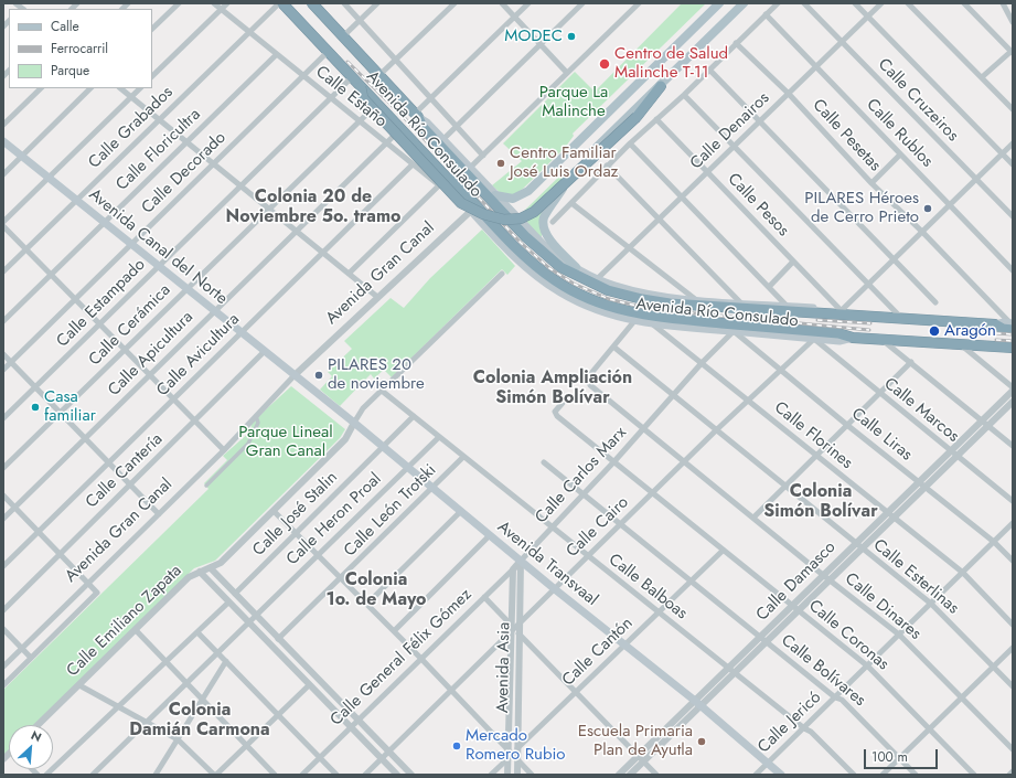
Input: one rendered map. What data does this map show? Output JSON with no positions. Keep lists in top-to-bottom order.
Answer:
{
  "streets": {
    "highway": ["Avenida Río Consulado"],
    "main road": ["Avenida Canal del Norte", "Avenida Transvaal"],
    "street": [
      "Calle Estaño",
      "Calle Cruzeiros",
      "Calle Grabados",
      "Calle Denairos",
      "Calle Rublos",
      "Calle Pesetas",
      "Calle Floricultra",
      "Calle Decorado",
      "Calle Pesos",
      "Avenida Gran Canal",
      "Calle Estampado",
      "Calle Cerámica",
      "Calle Apicultura",
      "Calle Avicultura",
      "Calle Marcos",
      "Calle Liras",
      "Calle Florines",
      "Calle Cantería",
      "Calle Carlos Marx",
      "Calle León Trotski",
      "Calle José Stalin",
      "Calle Heron Proal",
      "Calle Cairo",
      "Calle Esterlinas",
      "Calle Damasco",
      "Calle Balboas",
      "Calle Dinares",
      "Calle Emiliano Zapata",
      "Calle Coronas",
      "Calle Cantón",
      "Calle General Félix Gómez",
      "Avenida Asia",
      "Calle Bolívares",
      "Calle Jericó"
    ]
  },
  "crossings": [
    ["Calle Estaño", "Calle Grabados"],
    ["Calle Estaño", "Avenida Río Consulado"],
    ["Calle Estaño", "Calle Floricultra"],
    ["Calle Estaño", "Calle Decorado"],
    ["Calle Estaño", "Calle Estampado"],
    ["Calle Estaño", "Calle Cerámica"],
    ["Calle Estaño", "Calle Apicultura"],
    ["Calle Estaño", "Calle Avicultura"],
    ["Calle Cruzeiros", "Calle Denairos"],
    ["Calle Grabados", "Avenida Río Consulado"],
    ["Calle Grabados", "Avenida Canal del Norte"],
    ["Calle Denairos", "Calle Rublos"],
    ["Calle Denairos", "Avenida Río Consulado"],
    ["Calle Denairos", "Calle Pesetas"],
    ["Calle Denairos", "Calle Pesos"],
    ["Avenida Río Consulado", "Calle Pesetas"],
    ["Avenida Río Consulado", "Calle Decorado"],
    ["Avenida Río Consulado", "Calle Pesos"],
    ["Avenida Río Consulado", "Avenida Gran Canal"],
    ["Avenida Río Consulado", "Calle Estampado"],
    ["Avenida Río Consulado", "Calle Marcos"],
    ["Avenida Río Consulado", "Calle Liras"],
    ["Avenida Río Consulado", "Calle Florines"],
    ["Avenida Río Consulado", "Calle Carlos Marx"],
    ["Avenida Río Consulado", "Calle Cairo"],
    ["Calle Floricultra", "Avenida Canal del Norte"],
    ["Calle Decorado", "Avenida Canal del Norte"],
    ["Avenida Canal del Norte", "Avenida Gran Canal"],
    ["Avenida Canal del Norte", "Calle Estampado"],
    ["Avenida Canal del Norte", "Calle Cerámica"],
    ["Avenida Canal del Norte", "Calle Apicultura"],
    ["Avenida Canal del Norte", "Calle Avicultura"],
    ["Avenida Canal del Norte", "Calle Cantería"],
    ["Avenida Canal del Norte", "Avenida Transvaal"],
    ["Avenida Gran Canal", "Avenida Transvaal"],
    ["Calle Marcos", "Calle Cairo"],
    ["Calle Marcos", "Calle Damasco"],
    ["Calle Liras", "Calle Carlos Marx"],
    ["Calle Liras", "Calle Cairo"],
    ["Calle Liras", "Calle Damasco"],
    ["Calle Liras", "Calle Jericó"],
    ["Calle Florines", "Calle Carlos Marx"],
    ["Calle Florines", "Calle Cairo"],
    ["Calle Florines", "Calle Damasco"],
    ["Calle Florines", "Calle Jericó"],
    ["Calle Carlos Marx", "Avenida Transvaal"],
    ["Calle Carlos Marx", "Calle Esterlinas"],
    ["Calle Carlos Marx", "Calle Balboas"],
    ["Calle Carlos Marx", "Calle Dinares"],
    ["Calle Carlos Marx", "Calle Coronas"],
    ["Calle Carlos Marx", "Calle General Félix Gómez"],
    ["Calle Carlos Marx", "Avenida Asia"],
    ["Calle Carlos Marx", "Calle Bolívares"],
    ["Calle León Trotski", "Avenida Transvaal"],
    ["Calle León Trotski", "Calle Balboas"],
    ["Calle José Stalin", "Avenida Transvaal"],
    ["Calle José Stalin", "Calle Balboas"],
    ["Calle Heron Proal", "Avenida Transvaal"],
    ["Calle Heron Proal", "Calle Balboas"],
    ["Calle Cairo", "Avenida Transvaal"],
    ["Calle Cairo", "Calle Esterlinas"],
    ["Calle Cairo", "Calle Balboas"],
    ["Calle Cairo", "Calle Dinares"],
    ["Calle Cairo", "Calle Coronas"],
    ["Calle Cairo", "Avenida Asia"],
    ["Calle Cairo", "Calle Bolívares"],
    ["Avenida Transvaal", "Calle Damasco"],
    ["Avenida Transvaal", "Calle Emiliano Zapata"],
    ["Avenida Transvaal", "Calle Cantón"],
    ["Avenida Transvaal", "Calle General Félix Gómez"],
    ["Avenida Transvaal", "Avenida Asia"],
    ["Avenida Transvaal", "Calle Jericó"],
    ["Calle Esterlinas", "Calle Damasco"],
    ["Calle Esterlinas", "Calle Dinares"],
    ["Calle Esterlinas", "Calle Jericó"],
    ["Calle Damasco", "Calle Balboas"],
    ["Calle Damasco", "Calle Dinares"],
    ["Calle Damasco", "Calle Coronas"],
    ["Calle Damasco", "Calle Bolívares"],
    ["Calle Balboas", "Calle Emiliano Zapata"],
    ["Calle Balboas", "Calle Cantón"],
    ["Calle Balboas", "Calle Jericó"],
    ["Calle Dinares", "Calle Jericó"],
    ["Calle Coronas", "Calle Cantón"],
    ["Calle Coronas", "Calle Jericó"],
    ["Calle Cantón", "Avenida Asia"],
    ["Calle Cantón", "Calle Bolívares"],
    ["Calle General Félix Gómez", "Avenida Asia"],
    ["Calle Bolívares", "Calle Jericó"]
  ],
  "districts": [
    "Colonia 20 de Noviembre 5o. tramo",
    "Colonia Ampliación Simón Bolívar",
    "Colonia Simón Bolívar",
    "Colonia 1o. de Mayo",
    "Colonia Damián Carmona"
  ],
  "parks": ["Parque La Malinche", "Parque Lineal Gran Canal"],
  "places": [
    "MODEC",
    "Centro de Salud Malinche T-11",
    "Centro Familiar José Luis Ordaz",
    "PILARES Héroes de Cerro Prieto",
    "Aragón",
    "PILARES 20 de noviembre",
    "Casa familiar",
    "Escuela Primaria Plan de Ayutla",
    "Mercado Romero Rubio"
  ],
  "legend": ["Calle", "Ferrocarril", "Parque"],
  "scale_bar": "100 m",
  "north": "top right"
}
